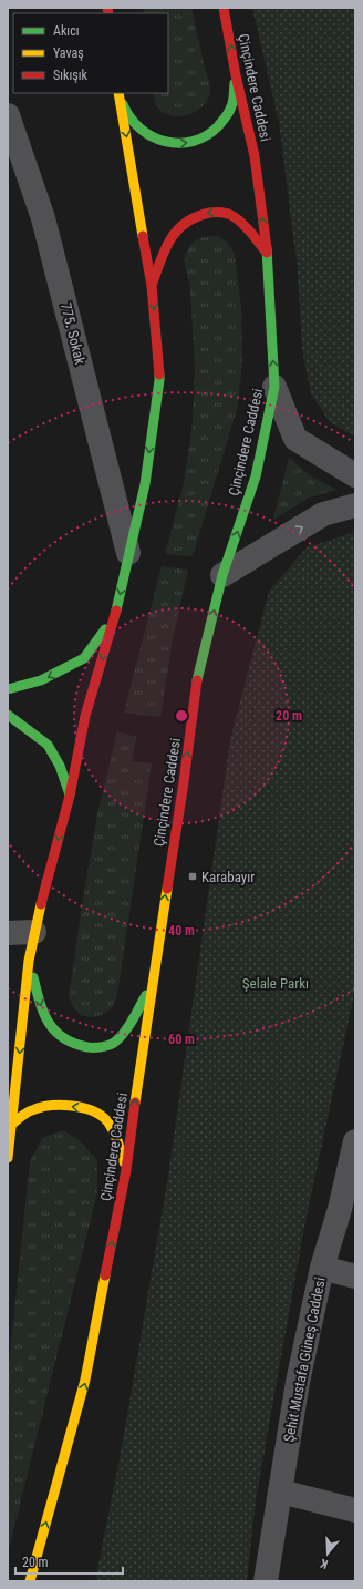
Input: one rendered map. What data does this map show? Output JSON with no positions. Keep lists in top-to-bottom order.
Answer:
{
  "streets": {
    "main road": ["Çinçindere Caddesi"],
    "street": ["775. Sokak", "Şehit Mustafa Güneş Caddesi"]
  },
  "one_way": ["Çinçindere Caddesi"],
  "parks": ["Şelale Parkı"],
  "places": {
    "transit": ["Karabayır"]
  },
  "legend": ["Akıcı", "Yavaş", "Sıkışık"],
  "scale_bar": "20 m",
  "north": "bottom",
  "rings": ["20 m", "40 m", "60 m"]
}
